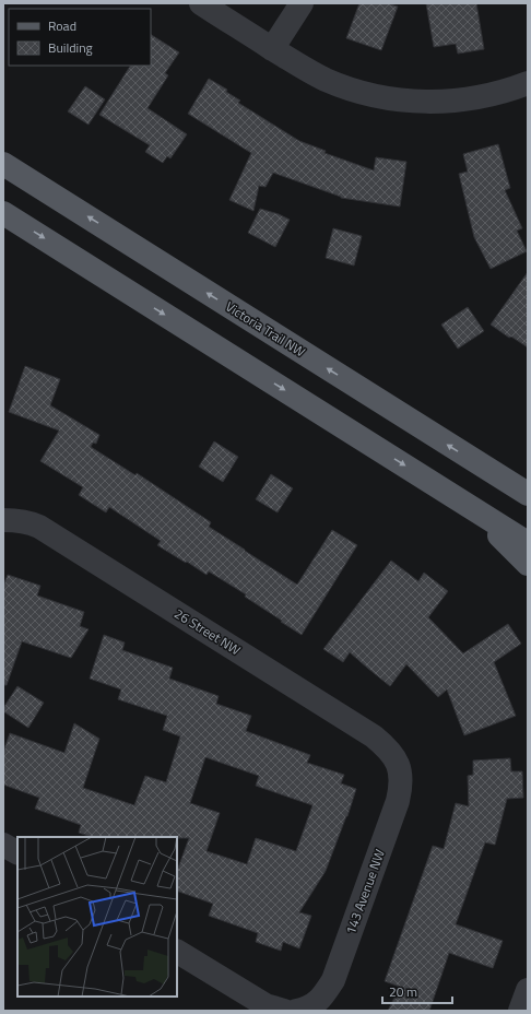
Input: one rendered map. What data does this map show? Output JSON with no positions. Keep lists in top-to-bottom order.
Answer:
{
  "streets": {
    "main road": ["Victoria Trail NW"],
    "street": ["26 Street NW", "143 Avenue NW"]
  },
  "crossings": [
    ["26 Street NW", "143 Avenue NW"]
  ],
  "legend": ["Road", "Building"],
  "scale_bar": "20 m"
}
